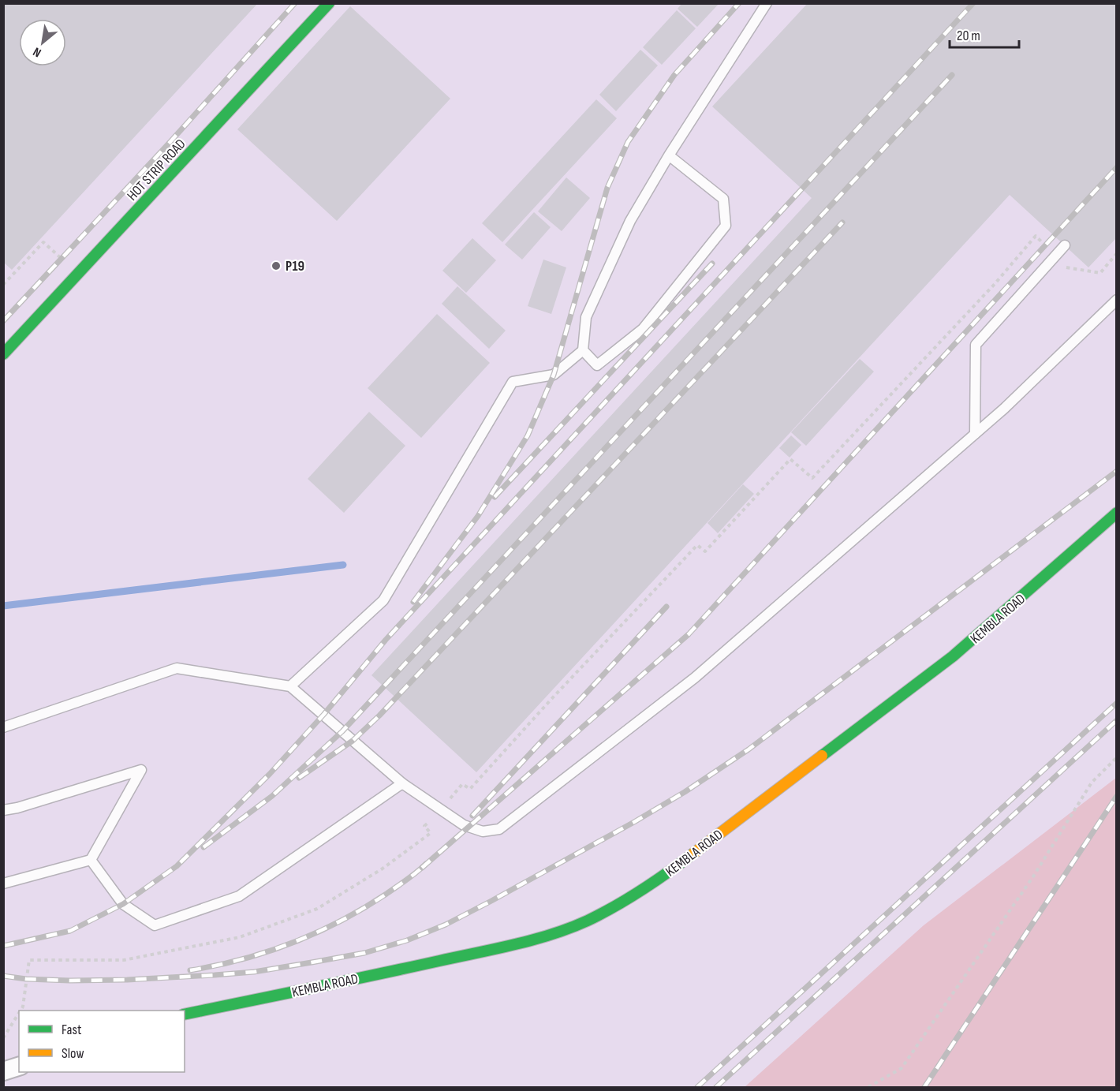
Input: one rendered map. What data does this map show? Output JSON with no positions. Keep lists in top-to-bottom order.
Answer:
{
  "streets": {
    "street": ["HOT STRIP ROAD", "KEMBLA ROAD"]
  },
  "places": ["P19"],
  "legend": ["Fast", "Slow"],
  "scale_bar": "20 m",
  "north": "bottom left"
}
